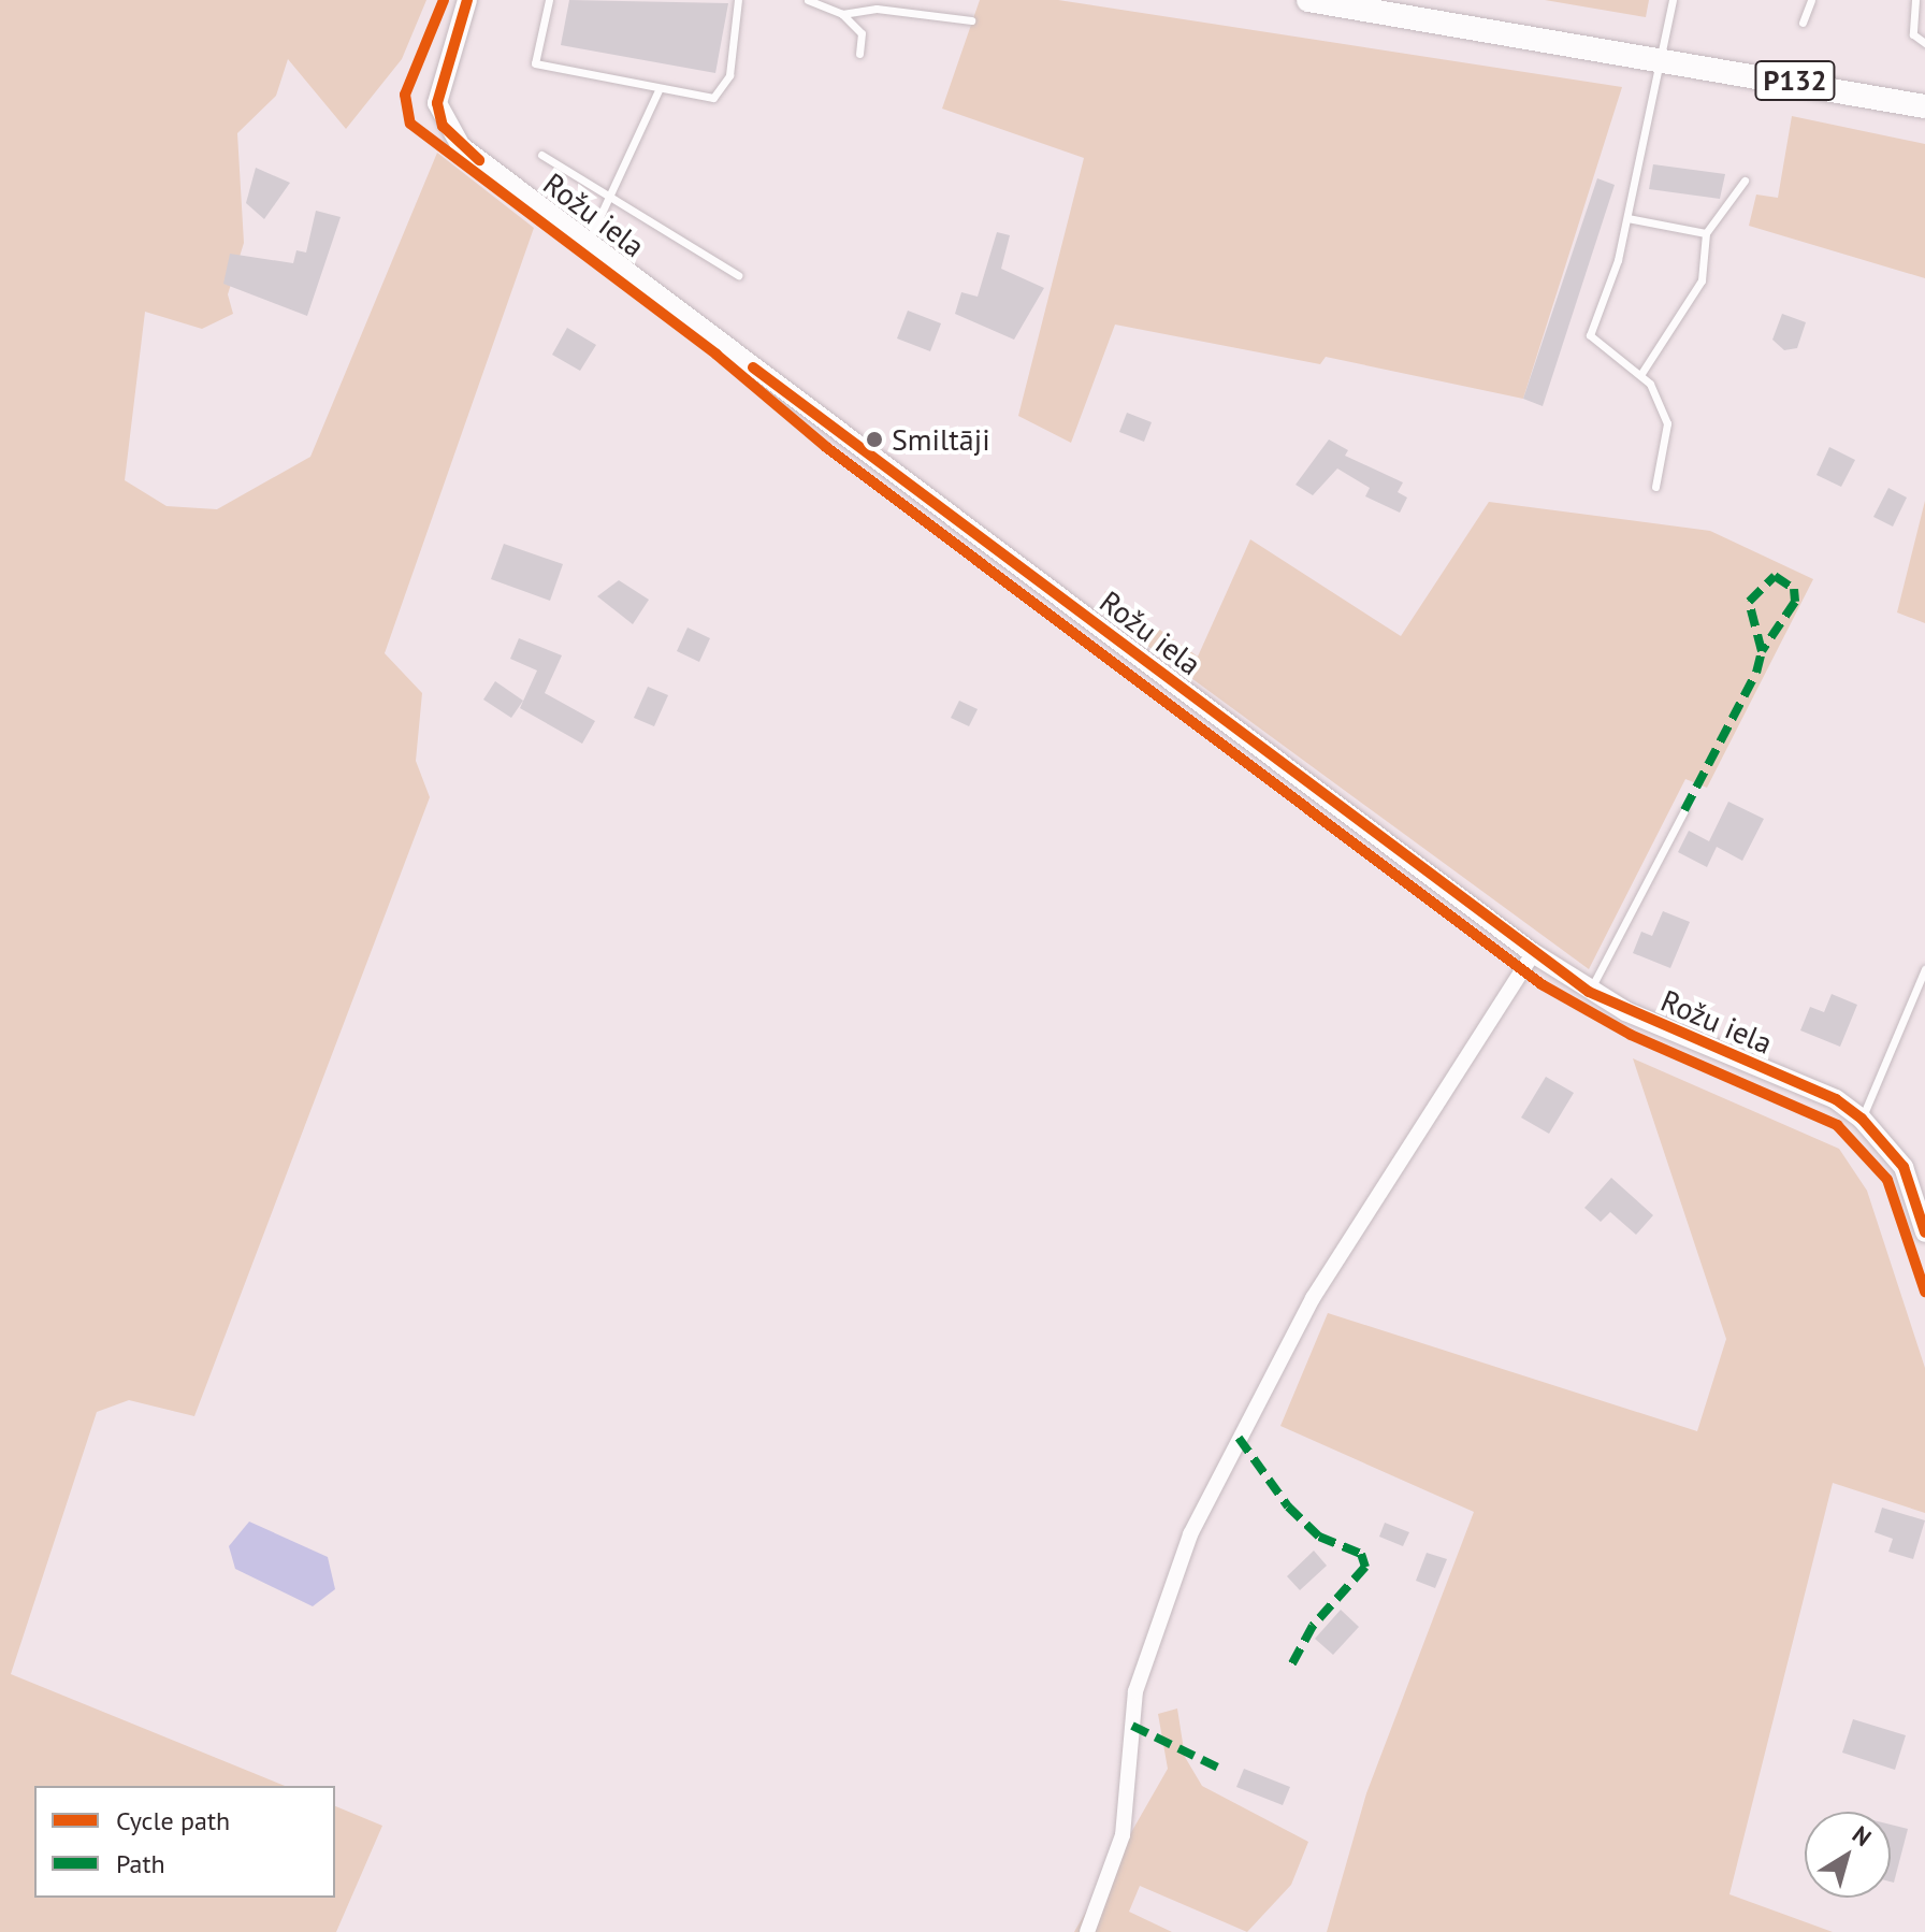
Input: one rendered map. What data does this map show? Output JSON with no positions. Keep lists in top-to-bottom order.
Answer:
{
  "streets": {
    "main road": ["P132"],
    "street": ["Rožu iela"]
  },
  "places": ["Smiltāji"],
  "legend": ["Cycle path", "Path"],
  "north": "top right"
}
